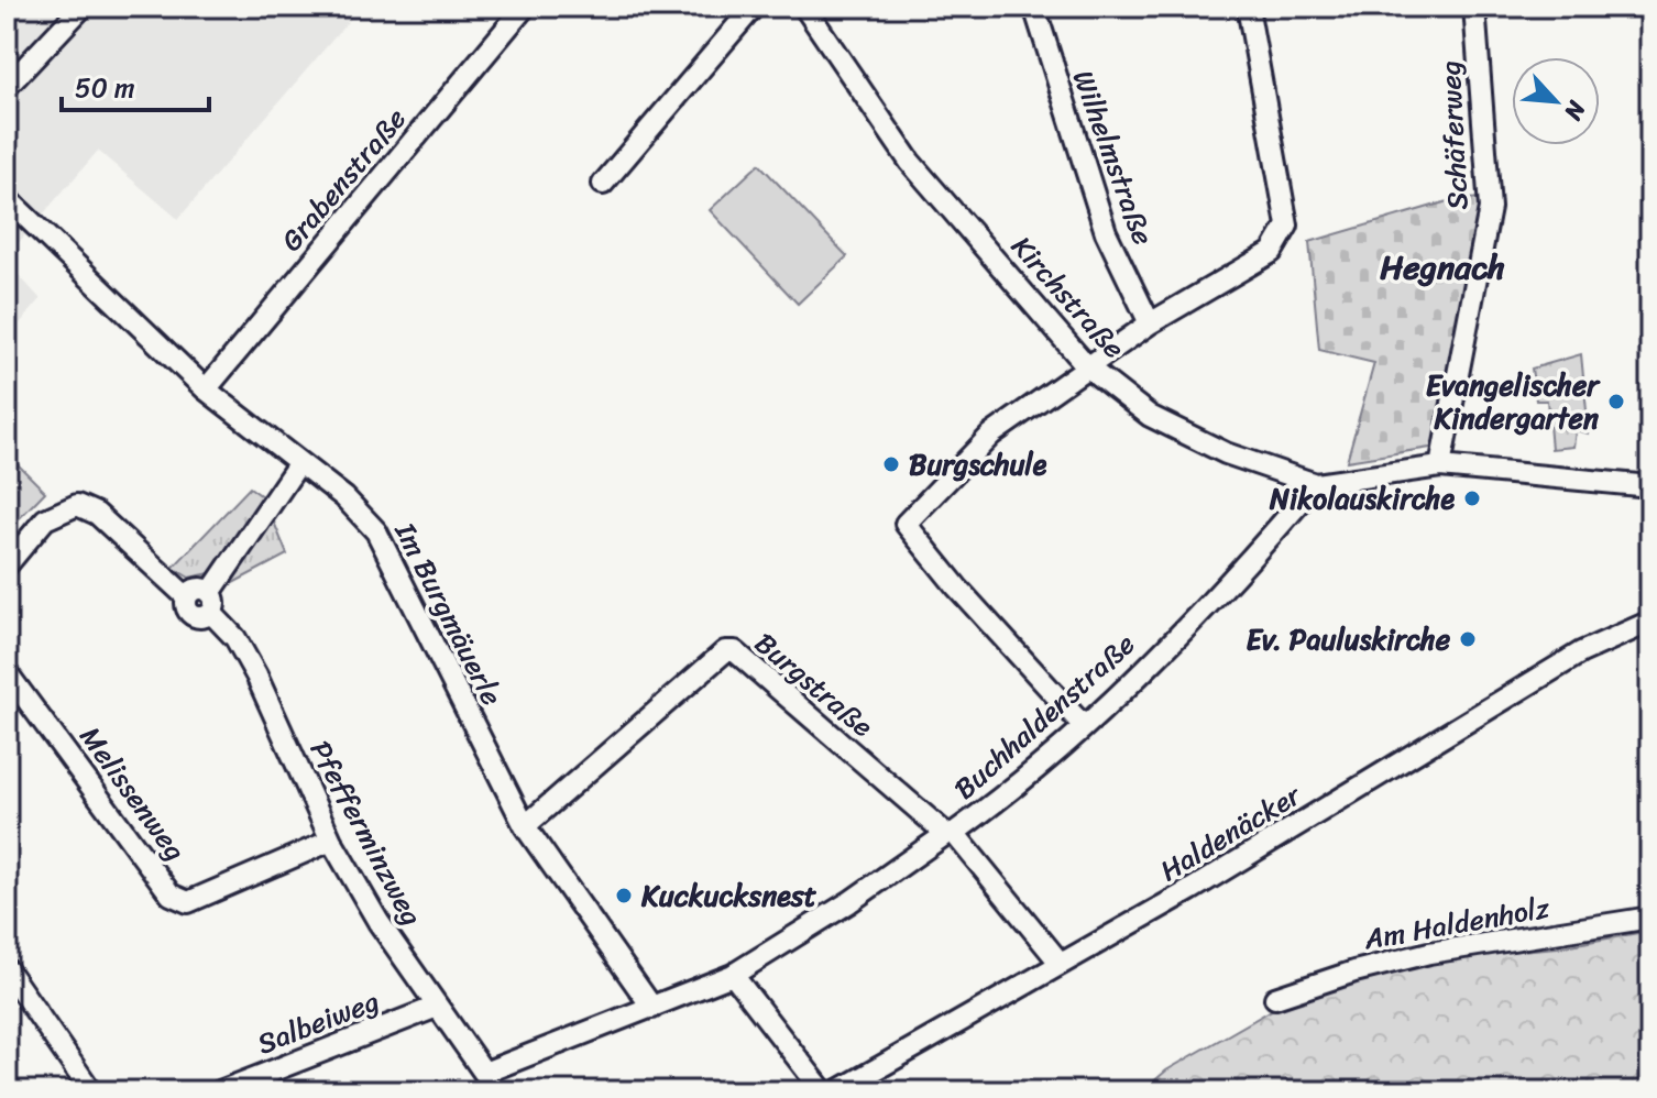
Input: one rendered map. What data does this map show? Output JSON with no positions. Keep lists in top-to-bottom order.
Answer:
{
  "streets": {
    "street": [
      "Schäferweg",
      "Wilhelmstraße",
      "Grabenstraße",
      "Kirchstraße",
      "Im Burgmäuerle",
      "Burgstraße",
      "Buchhaldenstraße",
      "Melissenweg",
      "Pfefferminzweg",
      "Haldenäcker",
      "Am Haldenholz",
      "Salbeiweg"
    ]
  },
  "crossings": [
    ["Schäferweg", "Kirchstraße"],
    ["Grabenstraße", "Im Burgmäuerle"],
    ["Kirchstraße", "Buchhaldenstraße"],
    ["Im Burgmäuerle", "Burgstraße"],
    ["Im Burgmäuerle", "Buchhaldenstraße"],
    ["Burgstraße", "Buchhaldenstraße"],
    ["Burgstraße", "Haldenäcker"],
    ["Buchhaldenstraße", "Pfefferminzweg"],
    ["Melissenweg", "Pfefferminzweg"],
    ["Pfefferminzweg", "Salbeiweg"]
  ],
  "districts": ["Hegnach"],
  "places": [
    "Evangelischer Kindergarten",
    "Burgschule",
    "Nikolauskirche",
    "Ev. Pauluskirche",
    "Kuckucksnest"
  ],
  "scale_bar": "50 m",
  "north": "bottom right"
}
